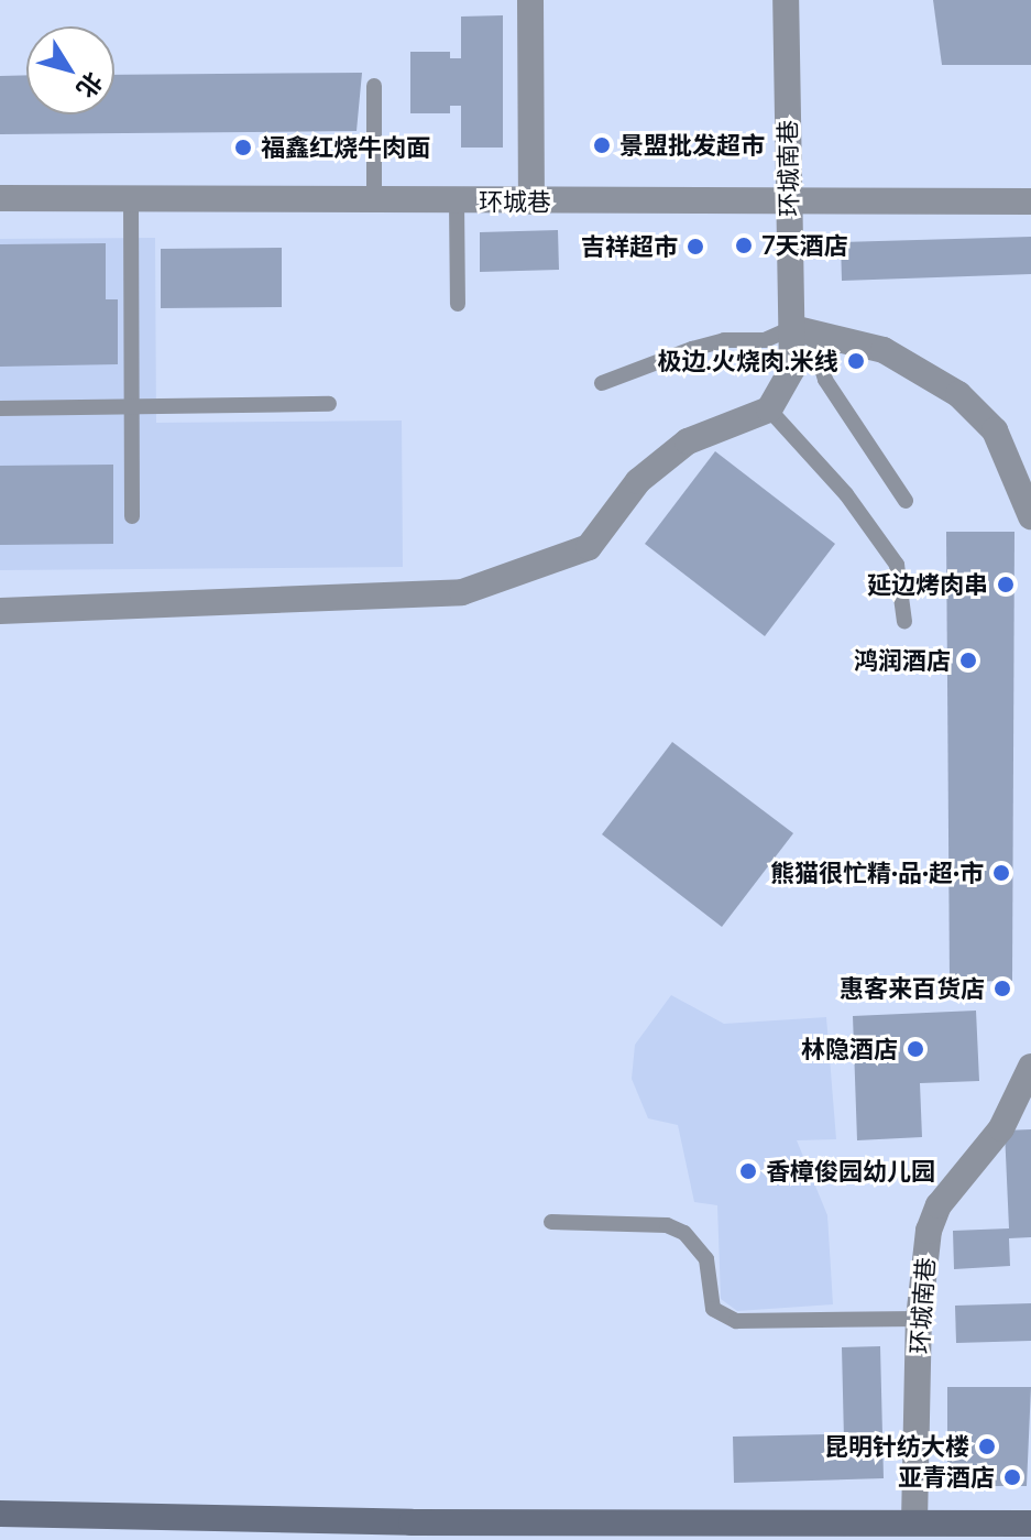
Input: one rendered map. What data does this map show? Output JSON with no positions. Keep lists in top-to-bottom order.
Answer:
{
  "streets": {
    "street": ["环城南巷", "环城巷"]
  },
  "crossings": [
    ["环城南巷", "环城巷"]
  ],
  "places": [
    "景盟批发超市",
    "福鑫红烧牛肉面",
    "7天酒店",
    "吉祥超市",
    "极边.火烧肉.米线",
    "延边烤肉串",
    "鸿润酒店",
    "熊猫很忙精·品·超·市",
    "惠客来百货店",
    "林隐酒店",
    "香樟俊园幼儿园",
    "昆明针纺大楼",
    "亚青酒店"
  ],
  "north": "bottom right"
}
